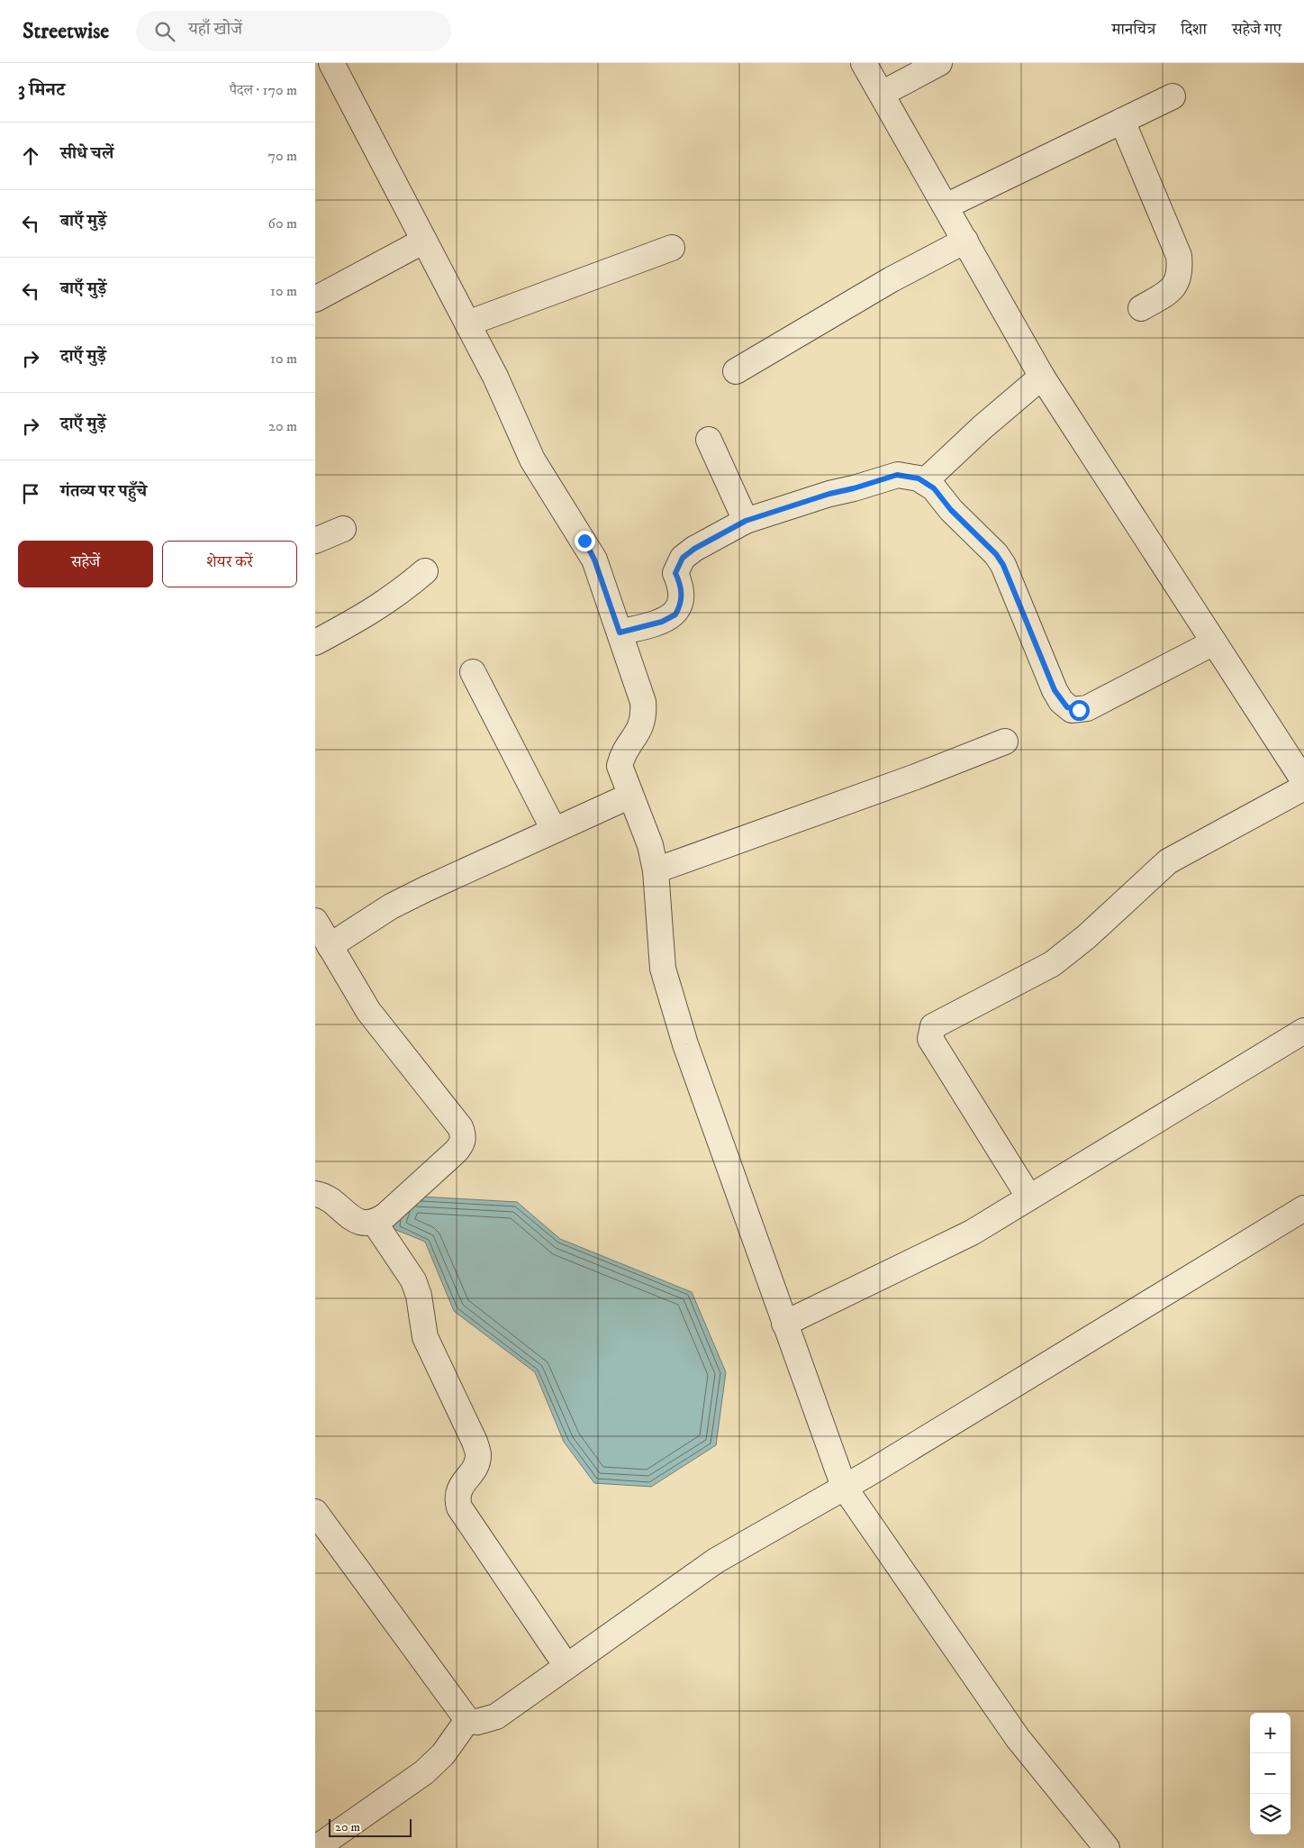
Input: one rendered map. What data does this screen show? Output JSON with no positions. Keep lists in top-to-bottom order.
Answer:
{
  "scale_bar": "20 m",
  "page": {
    "header": "Streetwise",
    "search": "यहाँ खोजें",
    "nav": ["मानचित्र", "दिशा", "सहेजे गए"],
    "heading": ["3 मिनट", "पैदल · 170 m"],
    "list": [
      ["सीधे चलें", "70 m"],
      ["बाएँ मुड़ें", "60 m"],
      ["बाएँ मुड़ें", "10 m"],
      ["दाएँ मुड़ें", "10 m"],
      ["दाएँ मुड़ें", "20 m"],
      "गंतव्य पर पहुँचे"
    ],
    "buttons": ["सहेजें", "शेयर करें"],
    "map_buttons": ["+", "−"],
    "scale": "20 m"
  }
}
